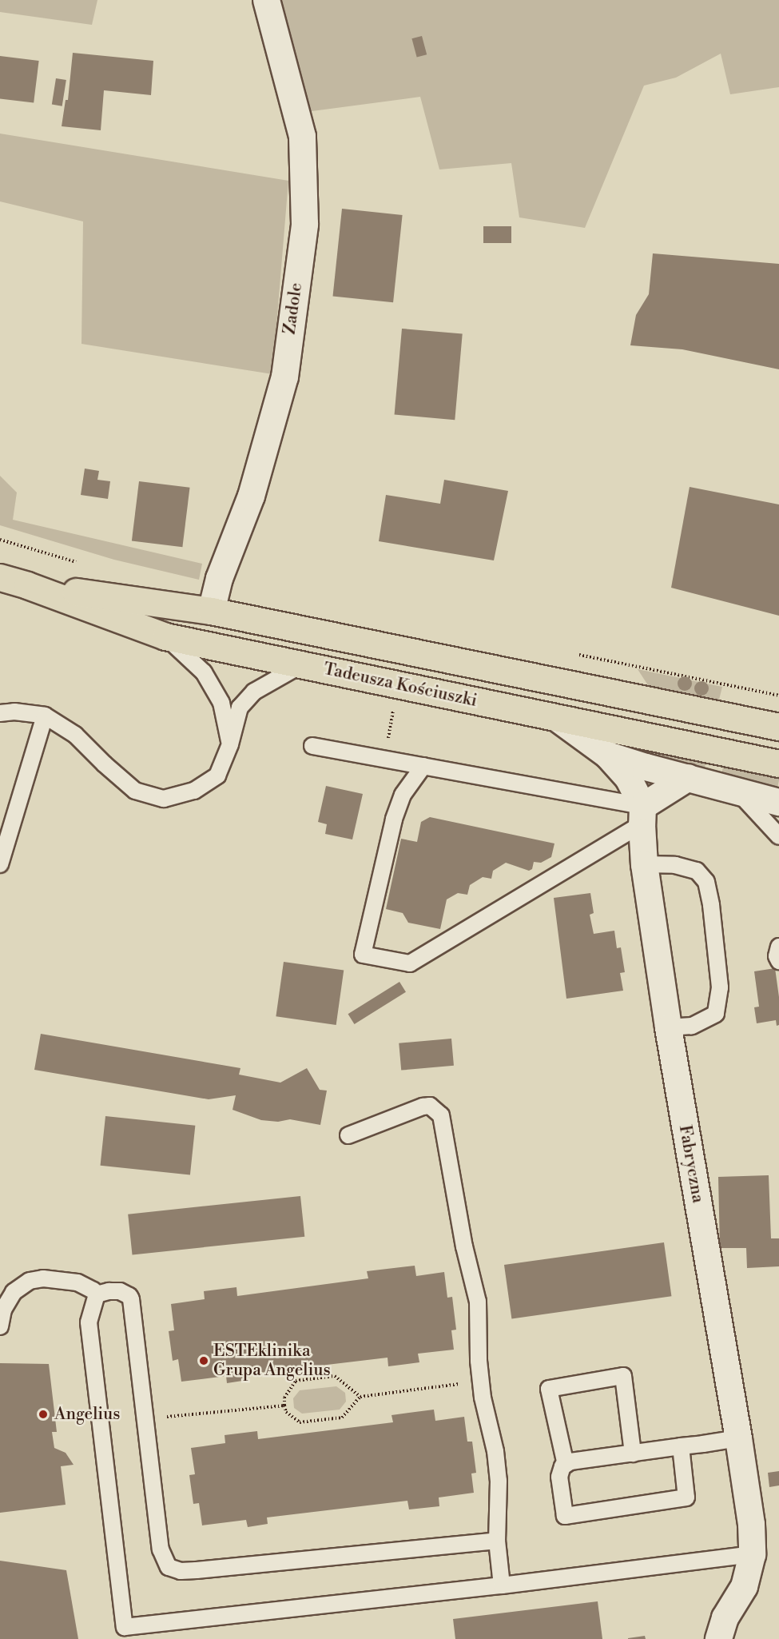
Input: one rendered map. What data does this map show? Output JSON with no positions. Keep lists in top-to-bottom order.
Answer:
{
  "streets": {
    "main road": ["Tadeusza Kościuszki"],
    "street": ["Zadole", "Fabryczna"]
  },
  "crossings": [
    ["Zadole", "Tadeusza Kościuszki"],
    ["Tadeusza Kościuszki", "Fabryczna"]
  ],
  "places": ["ESTEklinika Grupa Angelius", "Angelius"]
}
